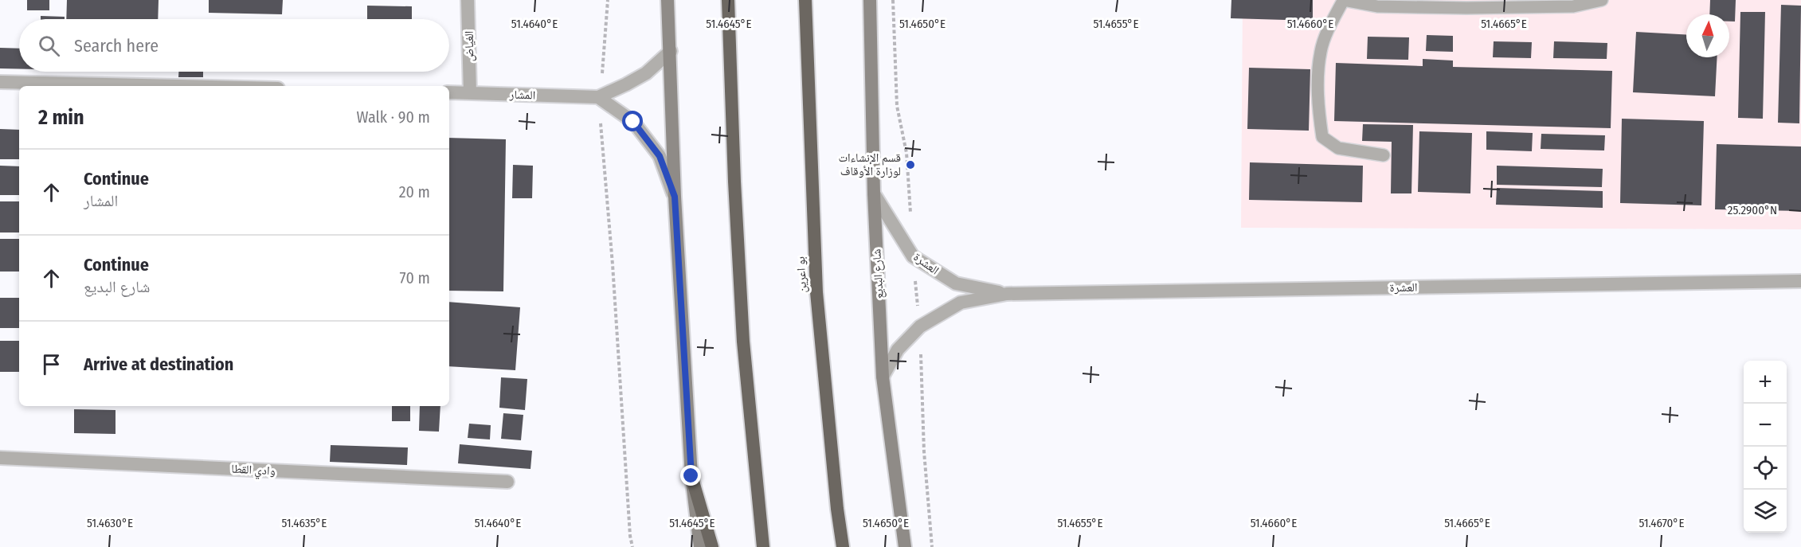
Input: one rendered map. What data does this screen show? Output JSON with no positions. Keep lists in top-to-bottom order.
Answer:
{
  "streets": {
    "highway": ["بو اعرين"],
    "main road": ["شارع البديع"],
    "street": [
      "الغياض",
      "المشار",
      "العشرة",
      "وادي القطا"
    ]
  },
  "crossings": [
    ["الغياض", "المشار"],
    ["العشرة", "شارع البديع"]
  ],
  "places": ["قسم الإنشاءات لوزارة الأوقاف"],
  "north": "top",
  "page": {
    "search": "Search here",
    "heading": ["2 min", "Walk · 90 m"],
    "list": [
      ["Continue", "المشار", "20 m"],
      ["Continue", "شارع البديع", "70 m"],
      "Arrive at destination"
    ],
    "map_buttons": ["+", "−"]
  },
  "coordinates": [
    "51.4640°E",
    "51.4645°E",
    "51.4650°E",
    "51.4655°E",
    "51.4660°E",
    "51.4665°E",
    "25.2900°N",
    "51.4630°E",
    "51.4635°E",
    "51.4670°E"
  ]
}
